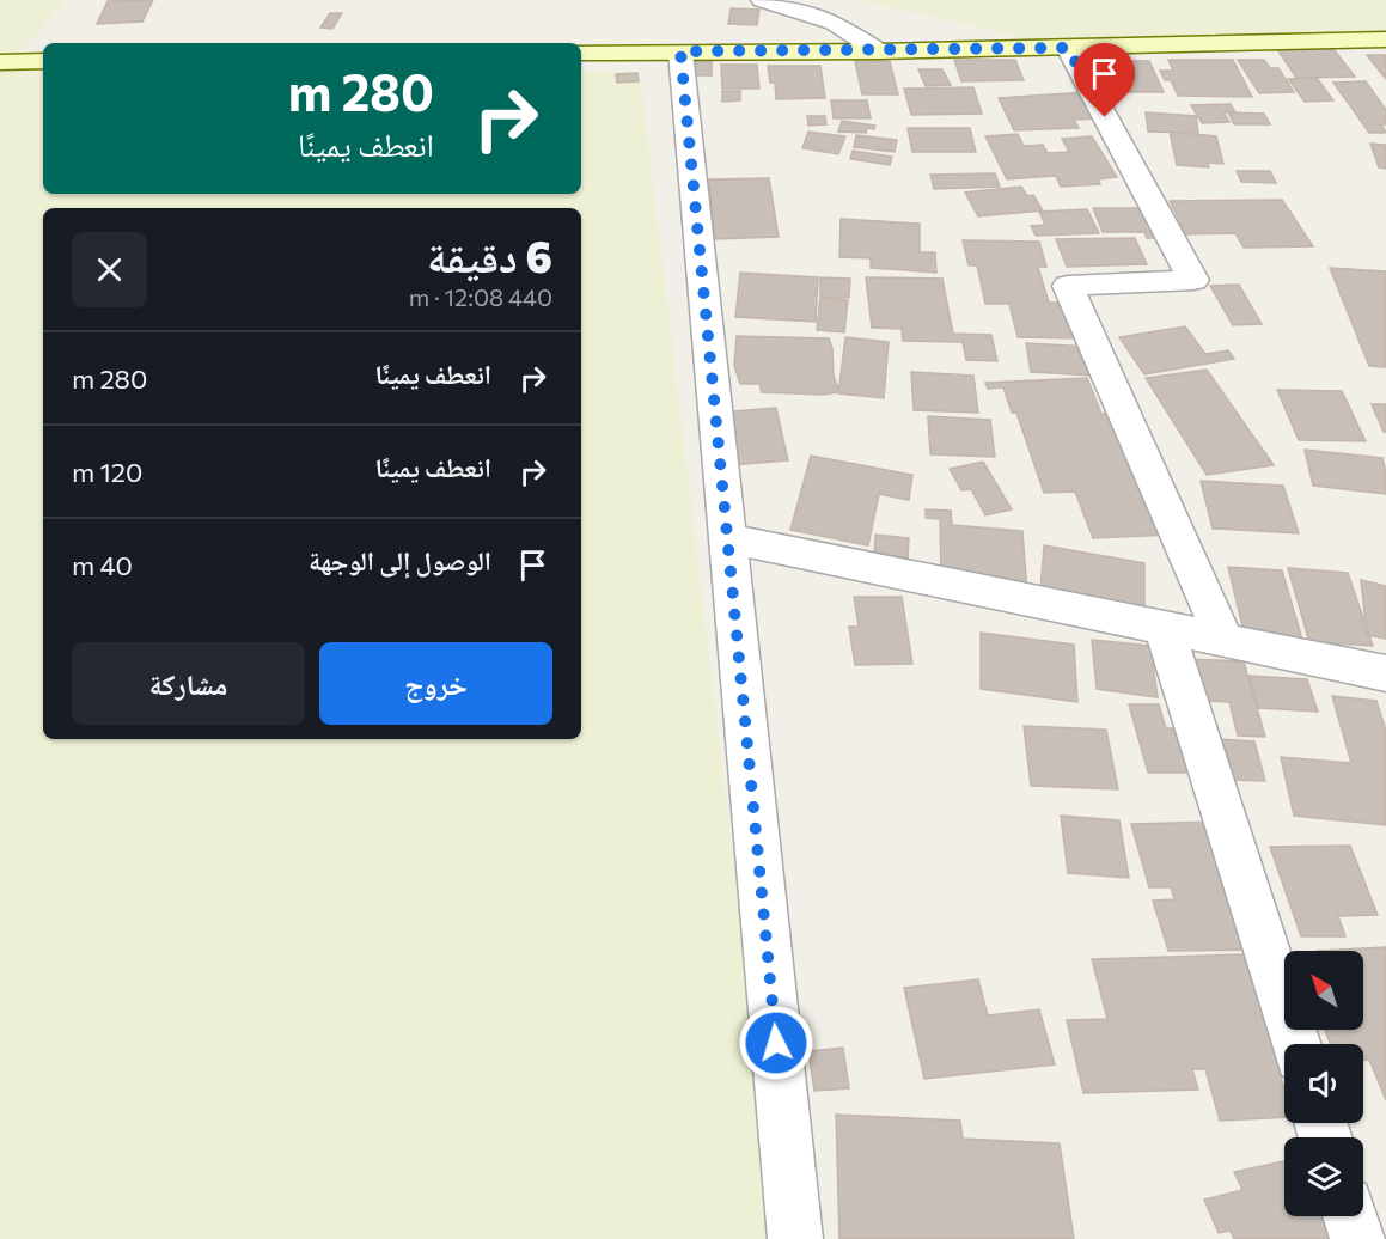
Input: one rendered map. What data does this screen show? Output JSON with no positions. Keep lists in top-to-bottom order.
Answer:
{
  "north": "top left",
  "page": {
    "turn": ["280 m", "انعطف يمينًا"],
    "heading": ["6 دقيقة", "440 m · 12:08"],
    "list": [
      {
        "name": "انعطف يمينًا",
        "value": "280 m"
      },
      {
        "name": "انعطف يمينًا",
        "value": "120 m"
      },
      {
        "name": "الوصول إلى الوجهة",
        "value": "40 m"
      }
    ],
    "buttons": ["خروج", "مشاركة"]
  }
}
